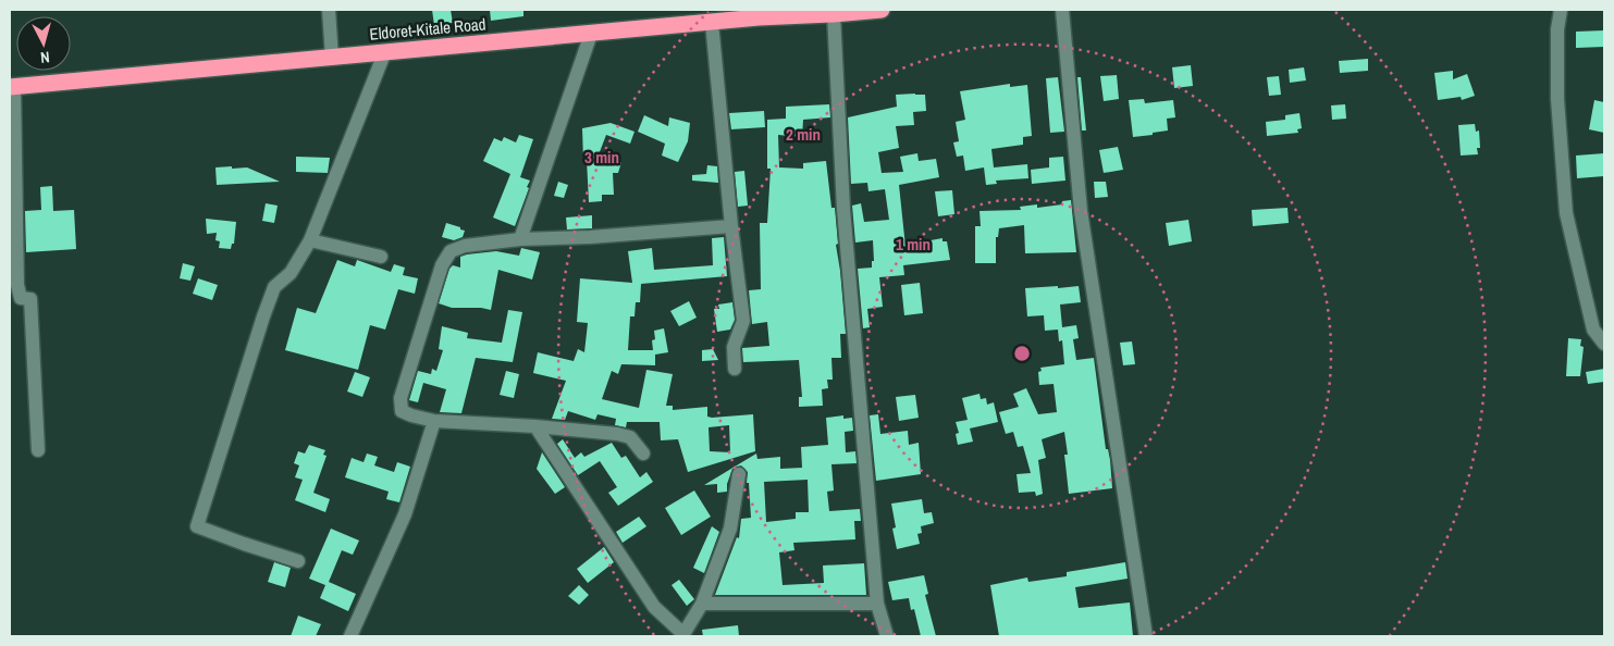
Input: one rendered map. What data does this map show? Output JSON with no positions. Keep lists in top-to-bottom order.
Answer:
{
  "streets": {
    "highway": ["Eldoret-Kitale Road"]
  },
  "north": "bottom",
  "rings": ["2 min", "3 min", "1 min"]
}
